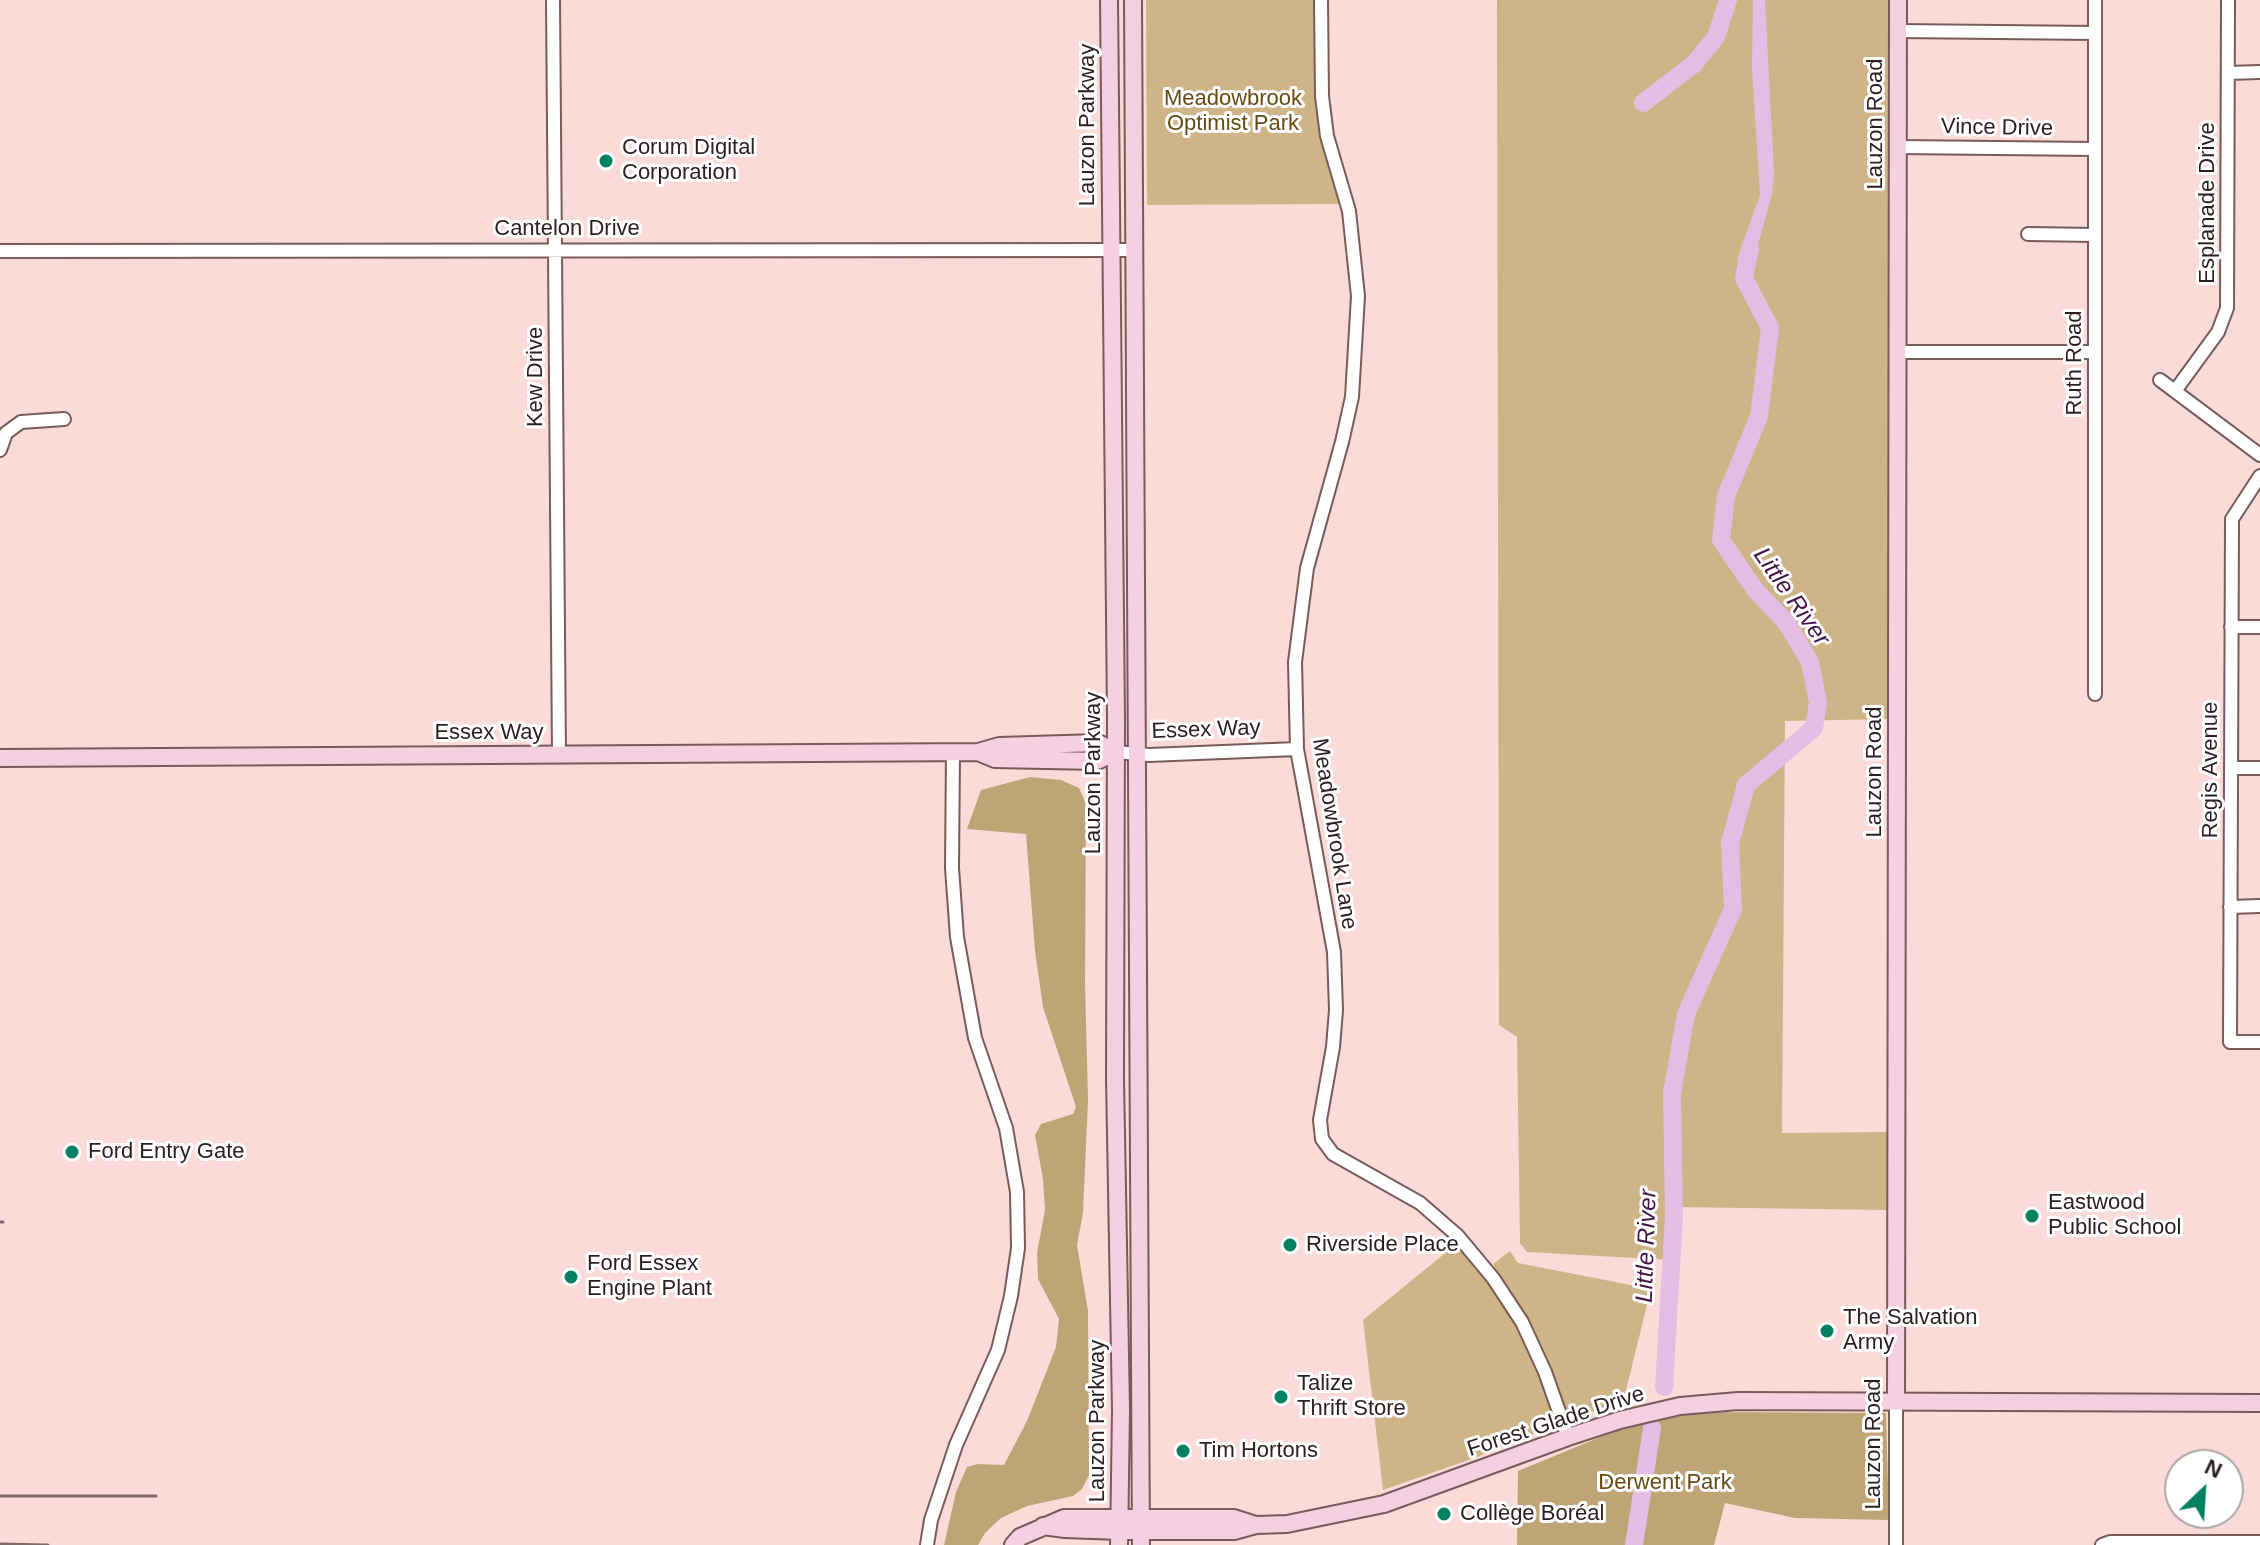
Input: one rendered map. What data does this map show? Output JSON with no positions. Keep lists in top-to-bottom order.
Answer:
{
  "streets": {
    "street": [
      "Lauzon Road",
      "Lauzon Parkway",
      "Vince Drive",
      "Esplanade Drive",
      "Cantelon Drive",
      "Ruth Road",
      "Kew Drive",
      "Essex Way",
      "Regis Avenue",
      "Meadowbrook Lane",
      "Forest Glade Drive"
    ]
  },
  "crossings": [
    ["Lauzon Road", "Vince Drive"],
    ["Lauzon Road", "Forest Glade Drive"],
    ["Lauzon Parkway", "Cantelon Drive"],
    ["Lauzon Parkway", "Essex Way"],
    ["Lauzon Parkway", "Forest Glade Drive"],
    ["Vince Drive", "Ruth Road"],
    ["Cantelon Drive", "Kew Drive"],
    ["Kew Drive", "Essex Way"],
    ["Essex Way", "Meadowbrook Lane"],
    ["Meadowbrook Lane", "Forest Glade Drive"]
  ],
  "water": ["Little River"],
  "parks": ["Meadowbrook Optimist Park", "Derwent Park"],
  "places": [
    "Corum Digital Corporation",
    "Ford Entry Gate",
    "Eastwood Public School",
    "Riverside Place",
    "Ford Essex Engine Plant",
    "The Salvation Army",
    "Talize Thrift Store",
    "Tim Hortons",
    "Collège Boréal"
  ],
  "north": "top right"
}
